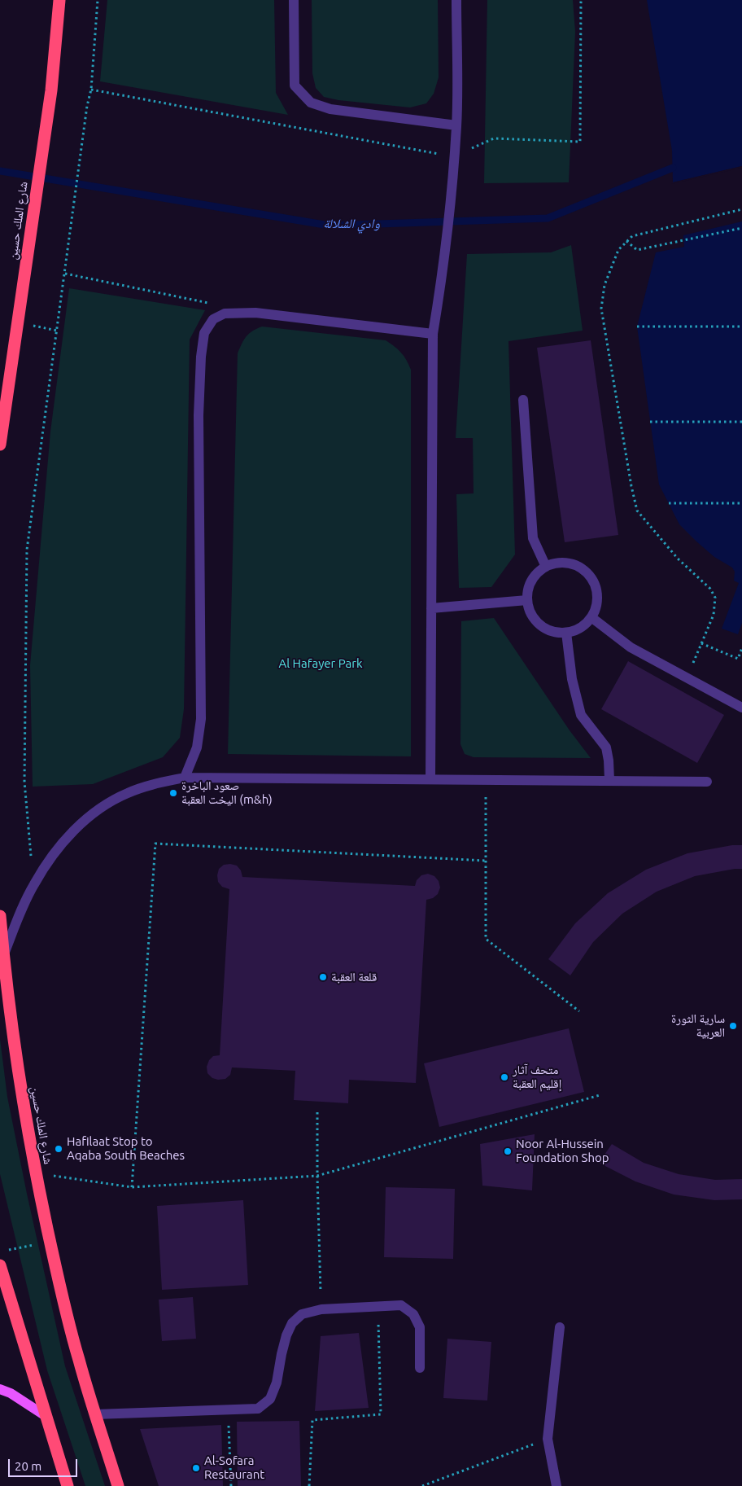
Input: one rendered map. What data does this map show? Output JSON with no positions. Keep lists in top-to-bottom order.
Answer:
{
  "streets": {
    "highway": ["شارع الملك حسين"]
  },
  "water": ["وادي الشلالة"],
  "parks": ["Al Hafayer Park"],
  "places": [
    "صعود الباخرة اليخت العقبة (m&h)",
    "قلعة العقبة",
    "سارية الثورة العربية",
    "متحف آثار إقليم العقبة",
    "Hafilaat Stop to Aqaba South Beaches",
    "Noor Al-Hussein Foundation Shop",
    "Al-Sofara Restaurant"
  ],
  "scale_bar": "20 m"
}
